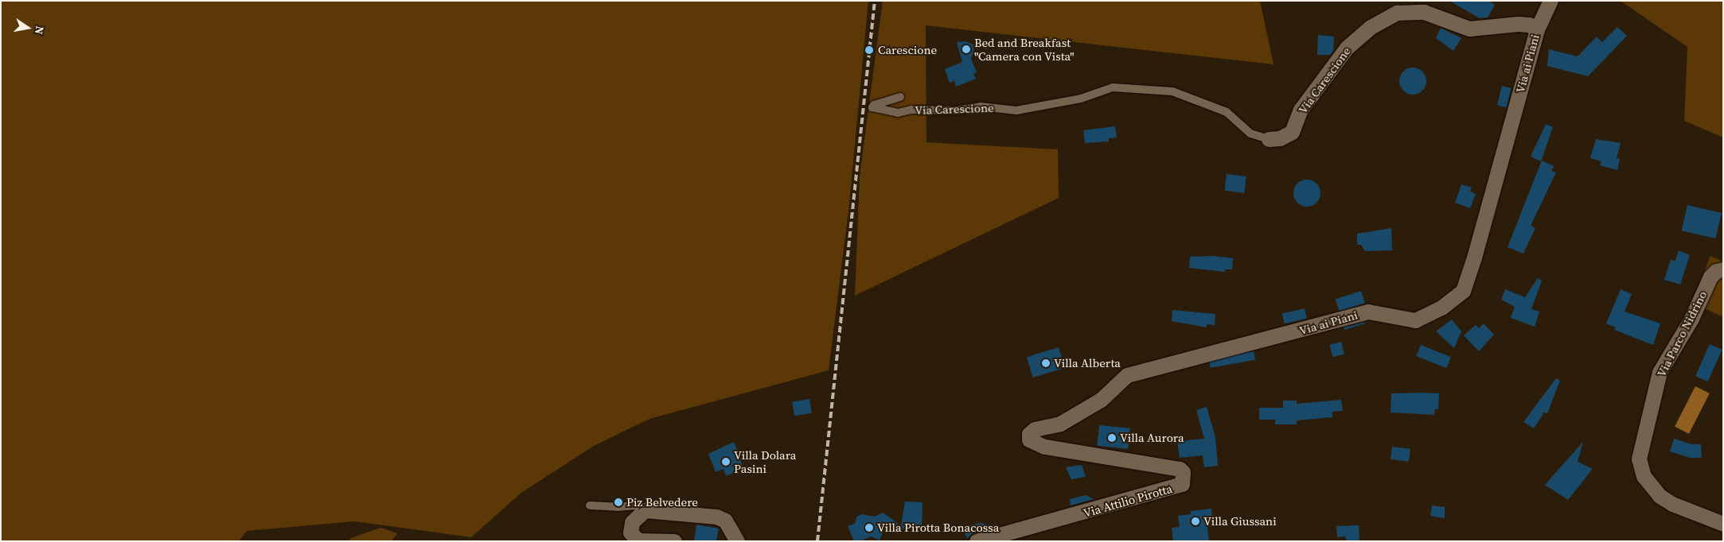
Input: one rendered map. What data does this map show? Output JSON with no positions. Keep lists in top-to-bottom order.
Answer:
{
  "streets": {
    "street": [
      "Via ai Piani",
      "Via Carescione",
      "Via Parco Nidrino",
      "Via Attilio Pirotta"
    ]
  },
  "crossings": [
    ["Via ai Piani", "Via Carescione"],
    ["Via ai Piani", "Via Attilio Pirotta"]
  ],
  "places": [
    "Bed and Breakfast \"Camera con Vista\"",
    "Carescione",
    "Villa Alberta",
    "Villa Aurora",
    "Villa Dolara Pasini",
    "Piz Belvedere",
    "Villa Giussani",
    "Villa Pirotta Bonacossa"
  ],
  "north": "right"
}
